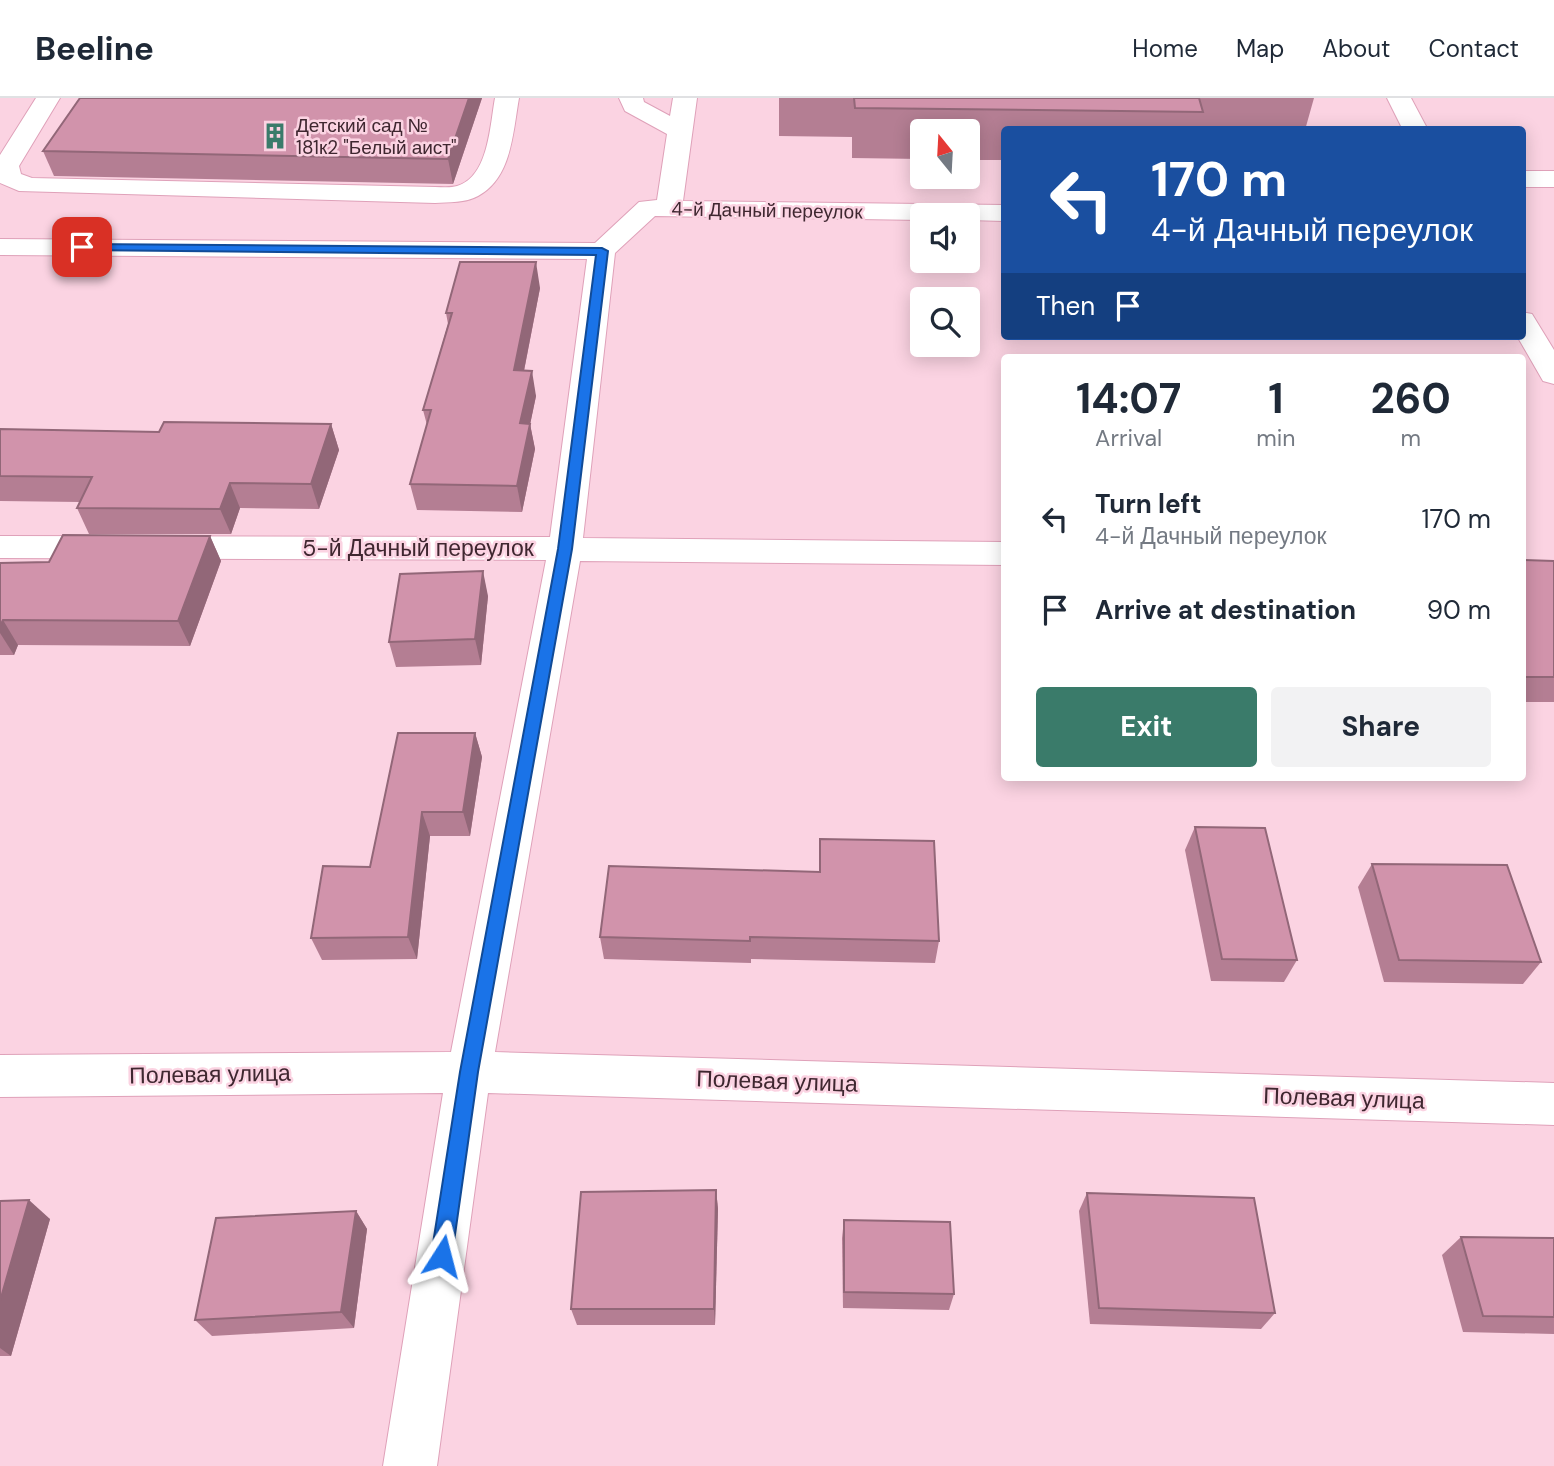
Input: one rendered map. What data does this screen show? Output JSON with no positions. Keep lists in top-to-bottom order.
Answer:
{
  "streets": {
    "street": ["4-й Дачный переулок", "5-й Дачный переулок", "Полевая улица"]
  },
  "places": {
    "building": ["Детский сад № 181к2 \"Белый аист\""]
  },
  "north": "top",
  "page": {
    "header": "Beeline",
    "nav": [
      "Home",
      "Map",
      "About",
      "Contact"
    ],
    "turn": ["170 m", "4-й Дачный переулок"],
    "then": "Then",
    "eta": [
      "14:07",
      "Arrival",
      "1",
      "min",
      "260",
      "m"
    ],
    "list": [
      {
        "name": "Turn left",
        "note": "4-й Дачный переулок",
        "value": "170 m"
      },
      {
        "name": "Arrive at destination",
        "value": "90 m"
      }
    ],
    "buttons": ["Exit", "Share"]
  }
}
